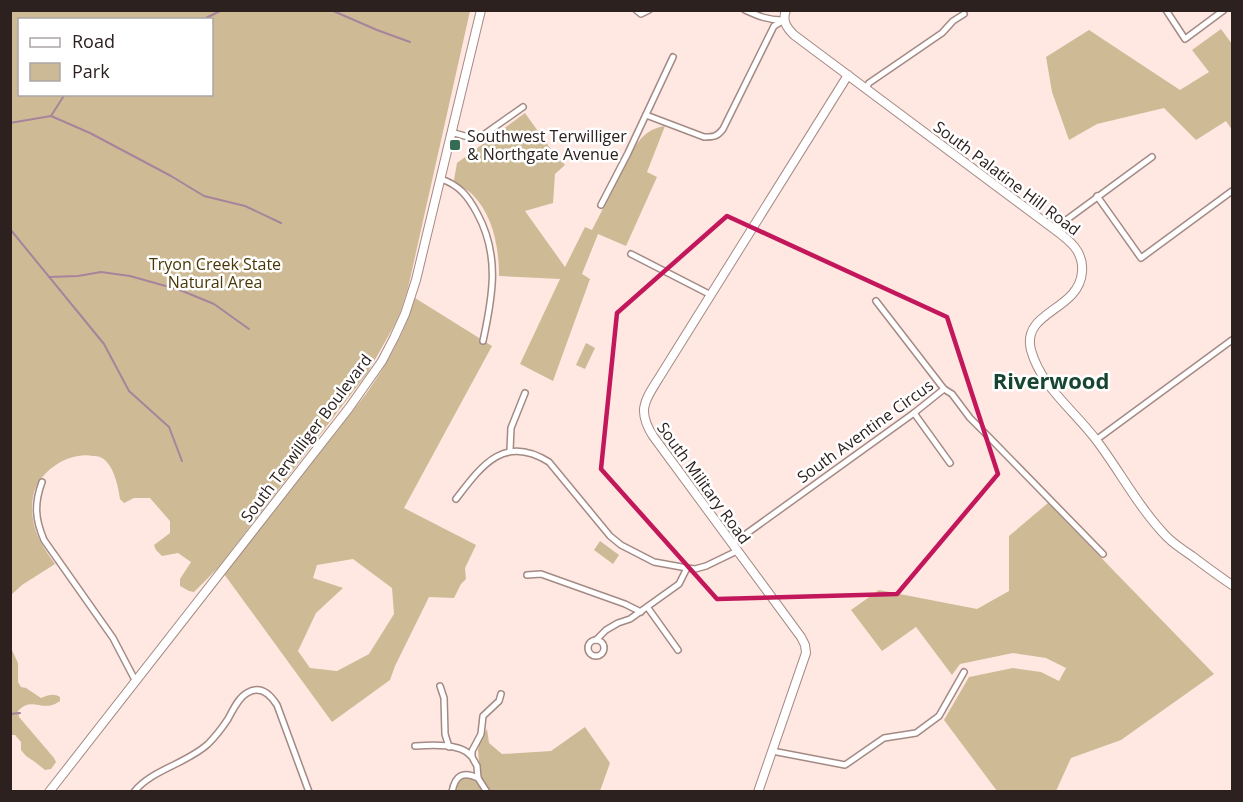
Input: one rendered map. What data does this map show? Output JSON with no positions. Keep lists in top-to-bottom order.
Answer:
{
  "streets": {
    "street": [
      "South Palatine Hill Road",
      "South Aventine Circus",
      "South Terwilliger Boulevard",
      "South Military Road"
    ]
  },
  "crossings": [
    ["South Palatine Hill Road", "South Military Road"],
    ["South Aventine Circus", "South Military Road"]
  ],
  "districts": ["Riverwood"],
  "parks": ["Tryon Creek State Natural Area"],
  "places": {
    "transit": ["Southwest Terwilliger & Northgate Avenue"]
  },
  "legend": ["Road", "Park"]
}
